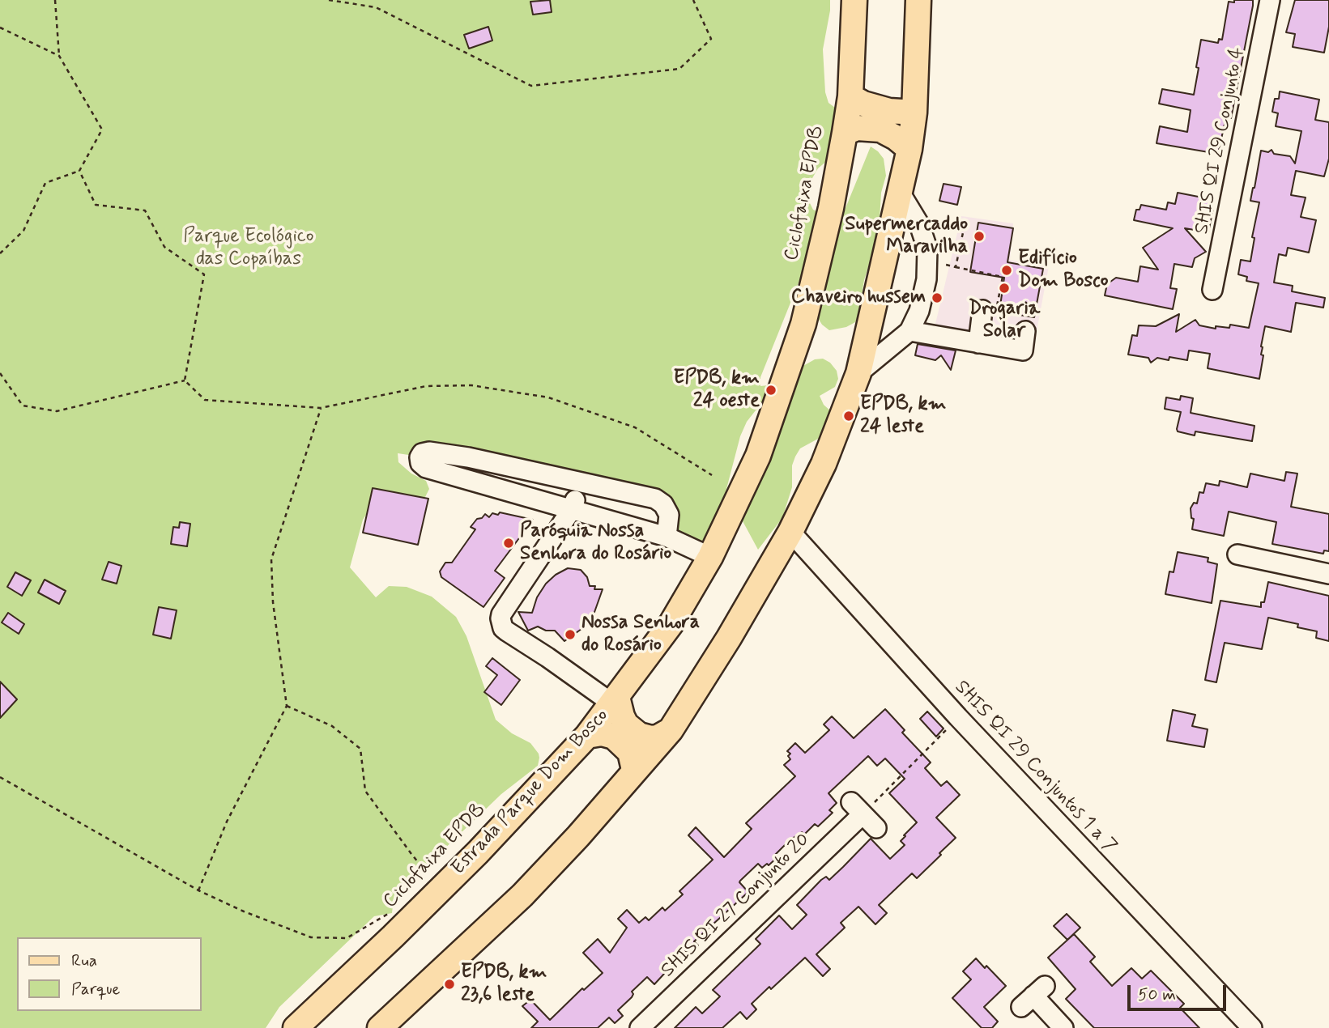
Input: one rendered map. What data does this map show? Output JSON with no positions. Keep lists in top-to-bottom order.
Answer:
{
  "streets": {
    "main road": ["Estrada Parque Dom Bosco"],
    "street": ["SHIS QI 29 Conjunto 4", "SHIS QI 29 Conjuntos 1 a 7", "SHIS QI 27 Conjunto 20"]
  },
  "parks": ["Parque Ecológico das Copaíbas"],
  "places": [
    "Supermercaddo Maravilha",
    "Edifício Dom Bosco",
    "Drogaria Solar",
    "Chaveiro hussem",
    "EPDB, km 24 oeste",
    "EPDB, km 24 leste",
    "Paróquia Nossa Senhora do Rosário",
    "Nossa Senhora do Rosário",
    "EPDB, km 23,6 leste"
  ],
  "legend": ["Rua", "Parque"],
  "scale_bar": "50 m"
}
